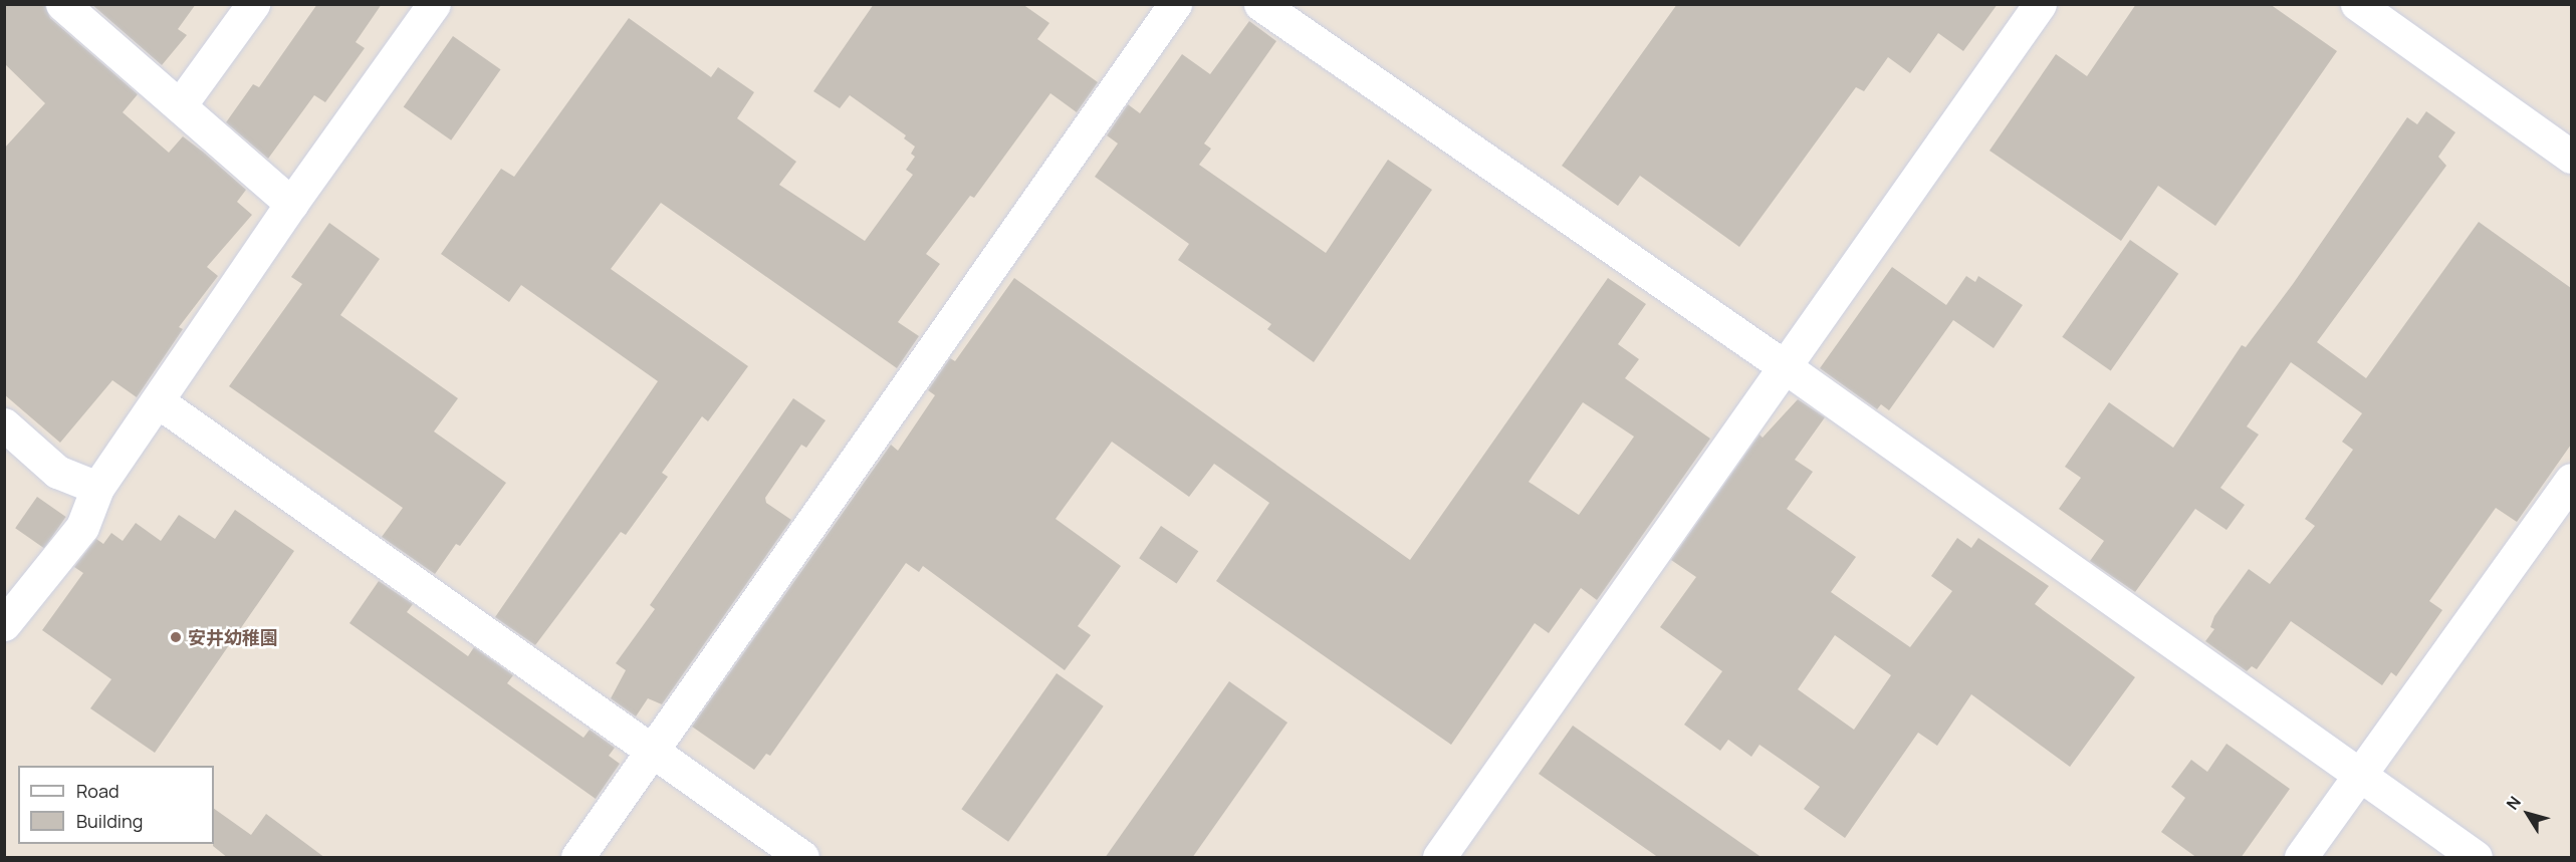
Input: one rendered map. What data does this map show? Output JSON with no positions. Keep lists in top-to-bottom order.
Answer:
{
  "places": ["安井幼稚園"],
  "legend": ["Road", "Building"],
  "north": "top left"
}
